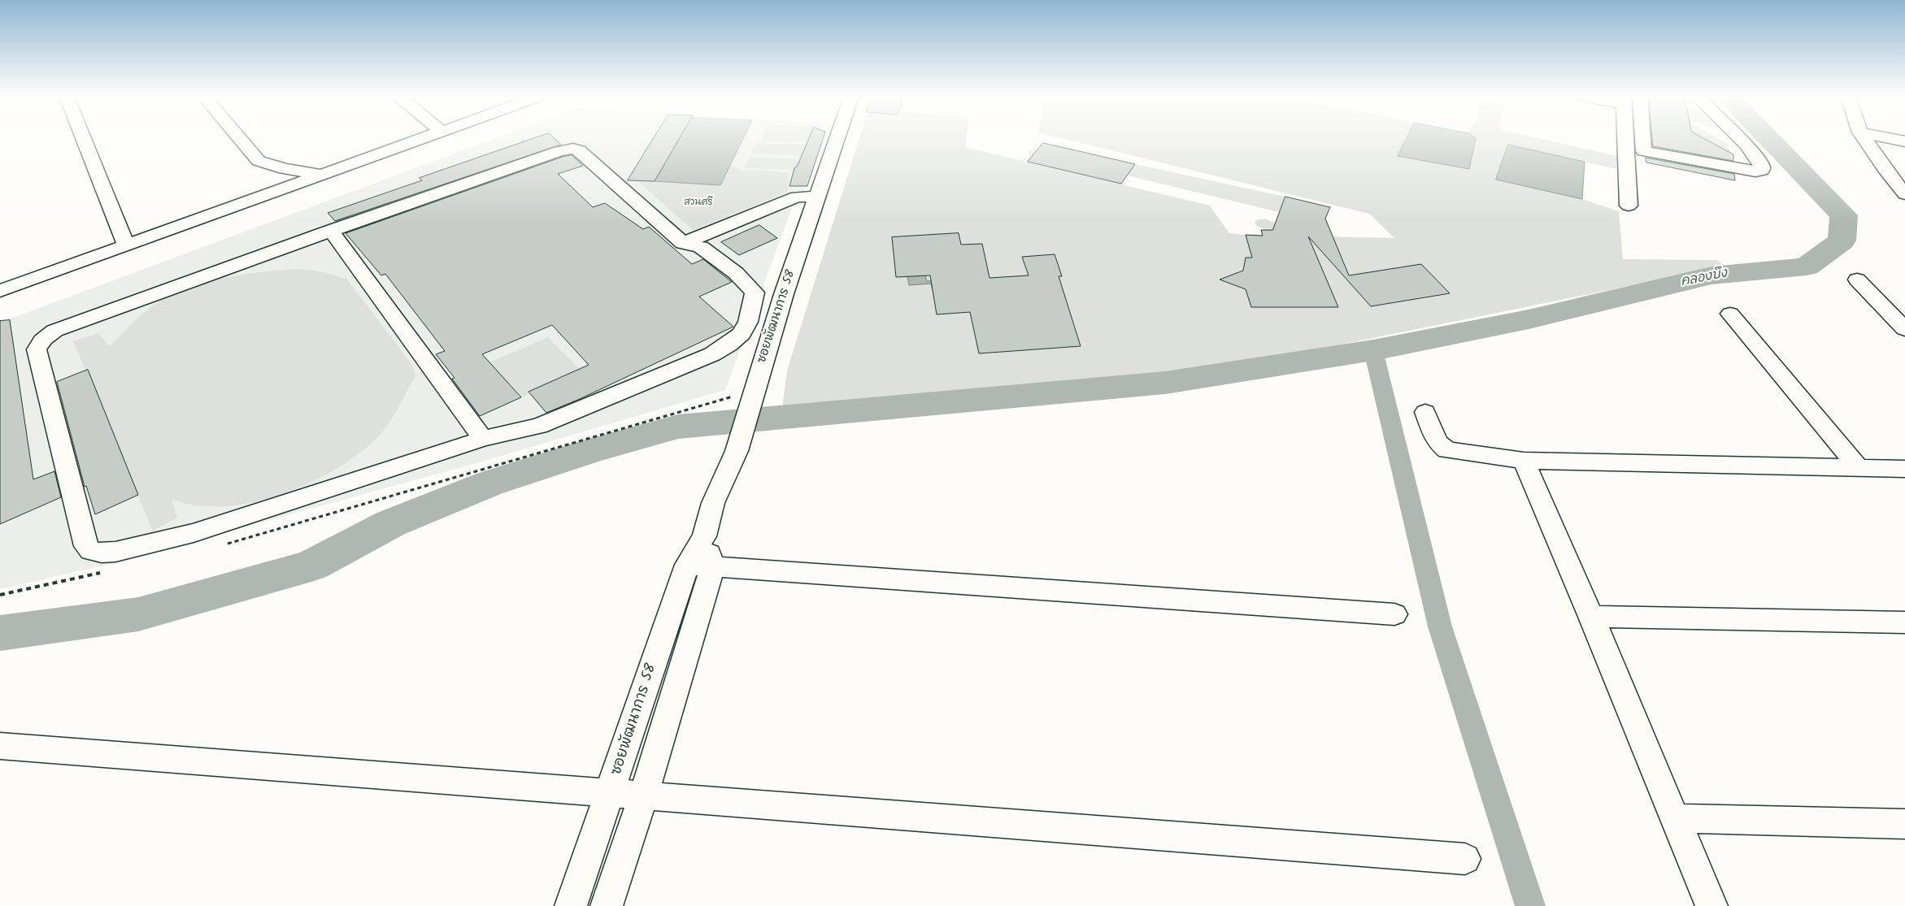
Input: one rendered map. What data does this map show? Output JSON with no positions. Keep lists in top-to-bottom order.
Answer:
{
  "streets": {
    "street": ["ซอยพัฒนาการ 58"]
  },
  "water": ["คลองบึง"],
  "parks": ["สวนศรี"]
}
